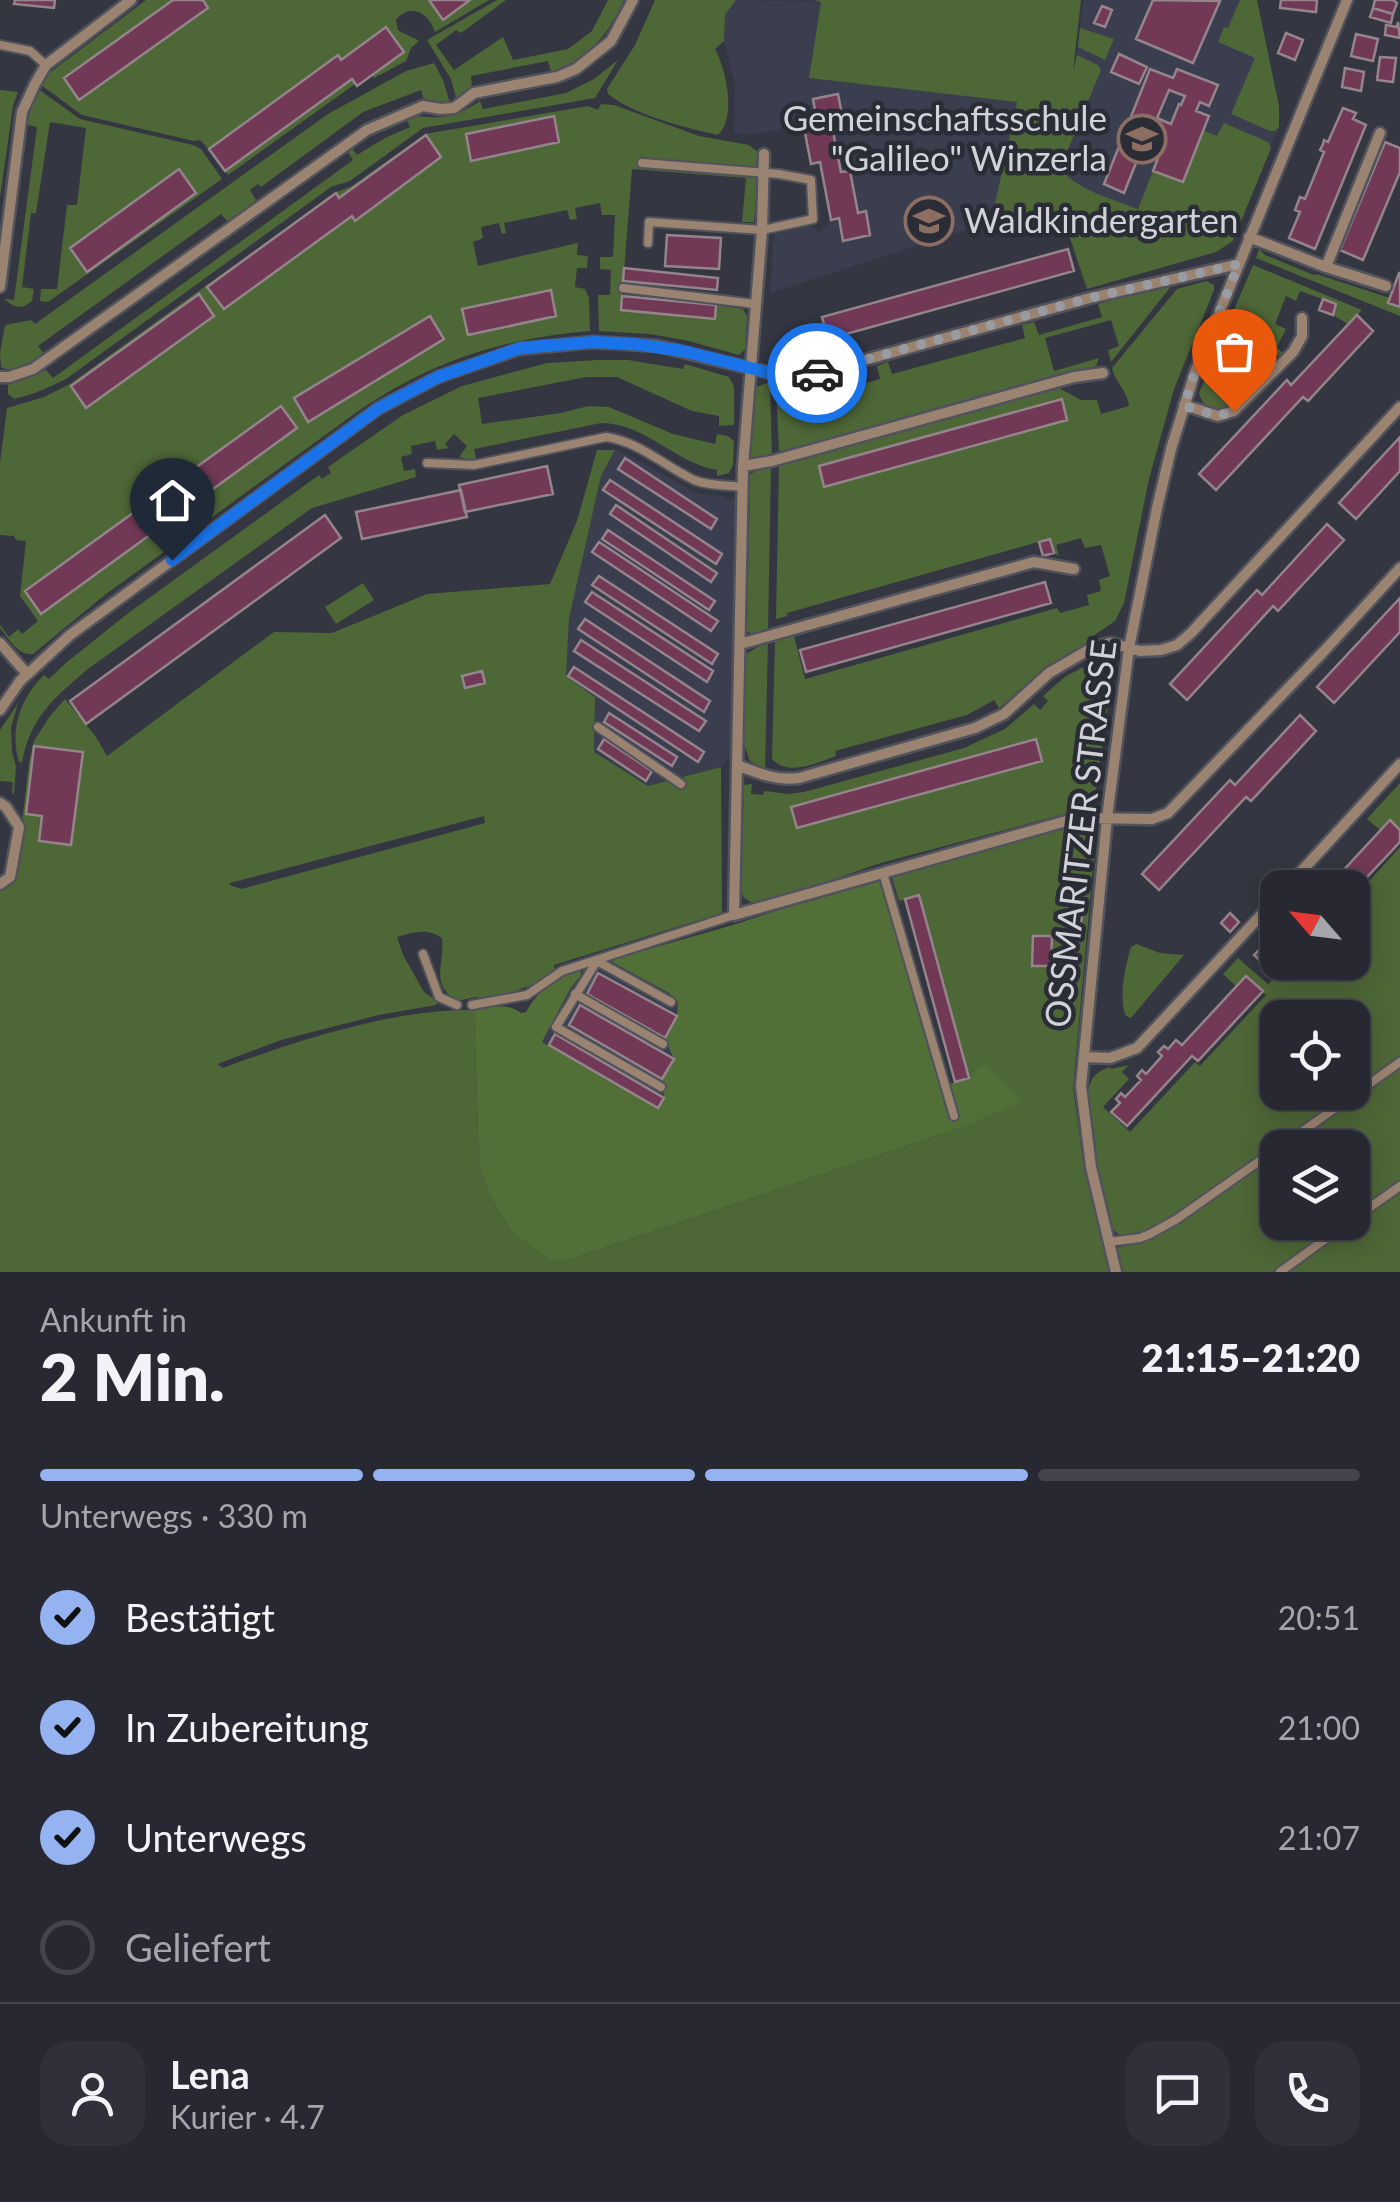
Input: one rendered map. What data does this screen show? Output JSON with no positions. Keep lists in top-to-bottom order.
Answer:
{
  "streets": {
    "street": ["OSSMARITZER STRASSE"]
  },
  "places": {
    "school or university": ["Gemeinschaftsschule \"Galileo\" Winzerla", "Waldkindergarten"]
  },
  "north": "top left",
  "page": {
    "heading": ["2 Min.", "Ankunft in", "21:15–21:20"],
    "panel": ["Lena", "Kurier · 4.7"],
    "bar": "Unterwegs · 330 m",
    "list": [
      ["Bestätigt", "20:51"],
      ["In Zubereitung", "21:00"],
      ["Unterwegs", "21:07"],
      "Geliefert"
    ]
  }
}
